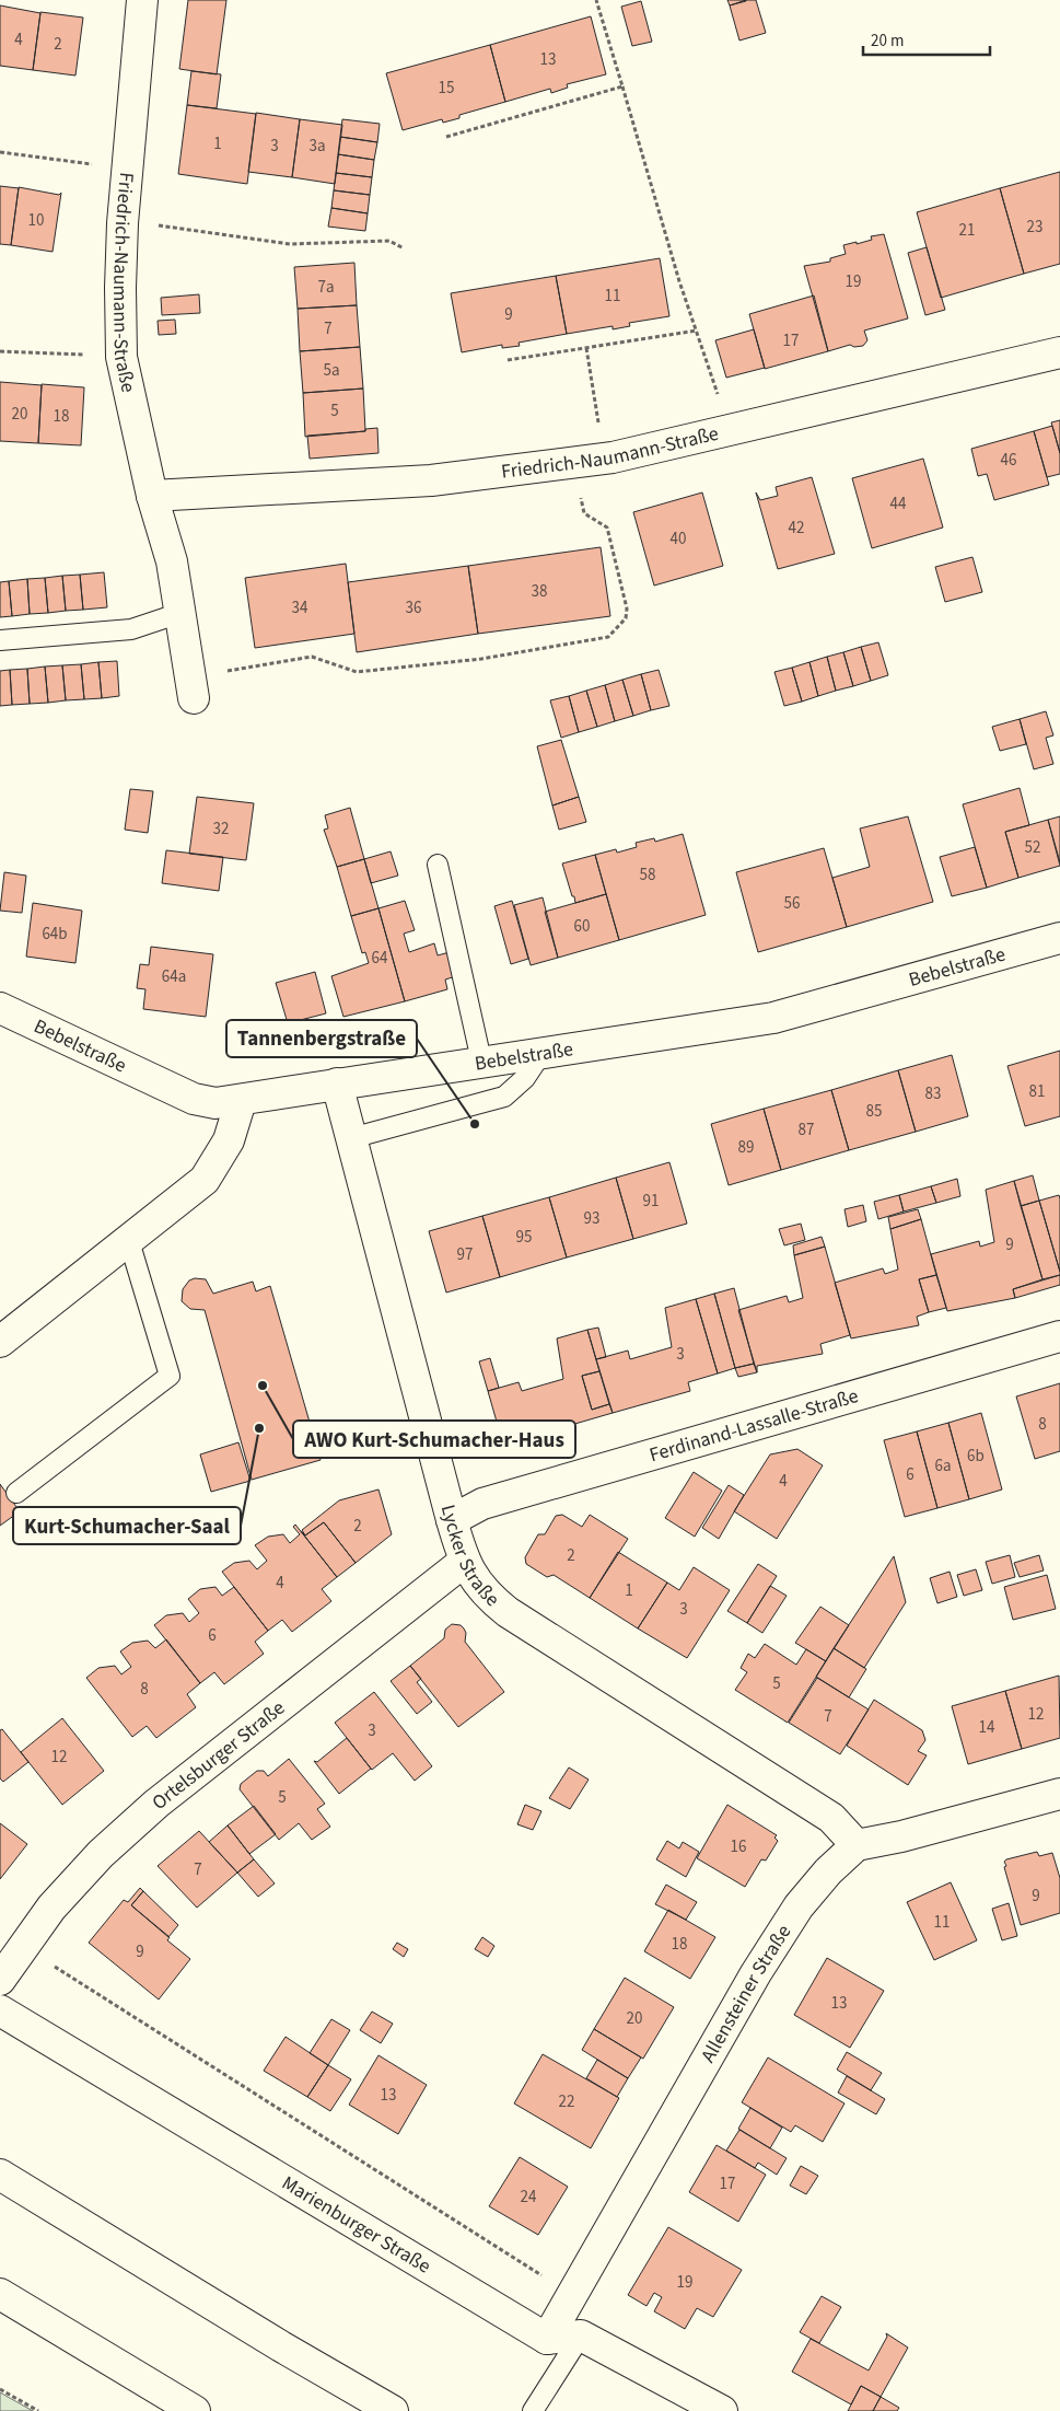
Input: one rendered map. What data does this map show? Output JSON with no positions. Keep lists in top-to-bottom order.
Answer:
{
  "streets": {
    "main road": [
      "Friedrich-Naumann-Straße",
      "Bebelstraße",
      "Ferdinand-Lassalle-Straße",
      "Lycker Straße",
      "Ortelsburger Straße",
      "Allensteiner Straße",
      "Marienburger Straße"
    ]
  },
  "crossings": [
    ["Bebelstraße", "Lycker Straße"],
    ["Ferdinand-Lassalle-Straße", "Lycker Straße"],
    ["Lycker Straße", "Ortelsburger Straße"],
    ["Lycker Straße", "Allensteiner Straße"],
    ["Allensteiner Straße", "Marienburger Straße"]
  ],
  "places": ["Tannenbergstraße", "AWO Kurt-Schumacher-Haus", "Kurt-Schumacher-Saal"],
  "house_numbers": [
    "4",
    "2",
    "13",
    "15",
    "1",
    "3",
    "3a",
    "10",
    "23",
    "21",
    "19",
    "7a",
    "11",
    "9",
    "7",
    "17",
    "5a",
    "5",
    "20",
    "18",
    "46",
    "44",
    "42",
    "40",
    "38",
    "34",
    "36",
    "32",
    "52",
    "58",
    "56",
    "60",
    "64b",
    "64",
    "64a",
    "81",
    "83",
    "85",
    "87",
    "89",
    "91",
    "93",
    "95",
    "9",
    "97",
    "3",
    "8",
    "6b",
    "6a",
    "6",
    "4",
    "2",
    "2",
    "4",
    "1",
    "3",
    "6",
    "5",
    "8",
    "12",
    "7",
    "14",
    "3",
    "12",
    "5",
    "16",
    "7",
    "9",
    "11",
    "18",
    "9",
    "13",
    "20",
    "13",
    "22",
    "17",
    "24",
    "19"
  ],
  "scale_bar": "20 m"
}
